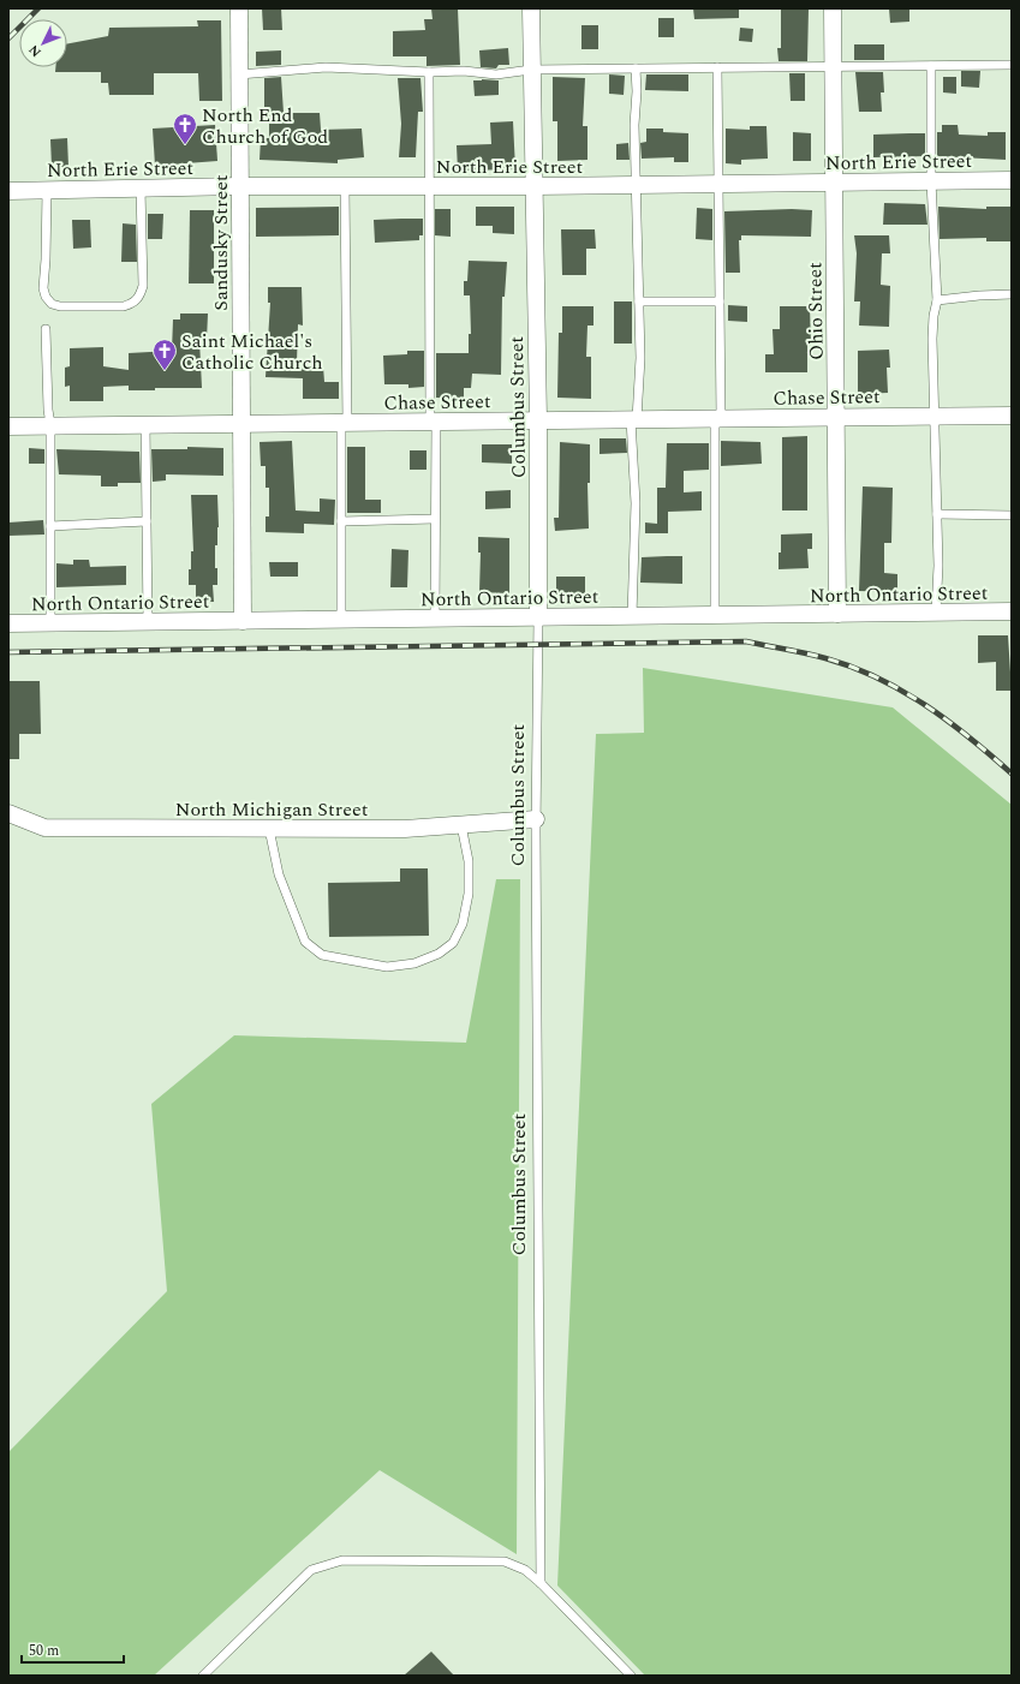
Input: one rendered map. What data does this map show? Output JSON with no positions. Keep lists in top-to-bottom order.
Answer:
{
  "streets": {
    "street": [
      "North Erie Street",
      "Sandusky Street",
      "Ohio Street",
      "Chase Street",
      "Columbus Street",
      "North Ontario Street",
      "North Michigan Street"
    ]
  },
  "crossings": [
    ["North Erie Street", "Sandusky Street"],
    ["North Erie Street", "Ohio Street"],
    ["North Erie Street", "Columbus Street"],
    ["Sandusky Street", "Chase Street"],
    ["Sandusky Street", "North Ontario Street"],
    ["Ohio Street", "Chase Street"],
    ["Ohio Street", "North Ontario Street"],
    ["Chase Street", "Columbus Street"],
    ["Columbus Street", "North Ontario Street"],
    ["Columbus Street", "North Michigan Street"]
  ],
  "places": {
    "church": ["North End Church of God", "Saint Michael's Catholic Church"]
  },
  "scale_bar": "50 m",
  "north": "bottom left"
}
